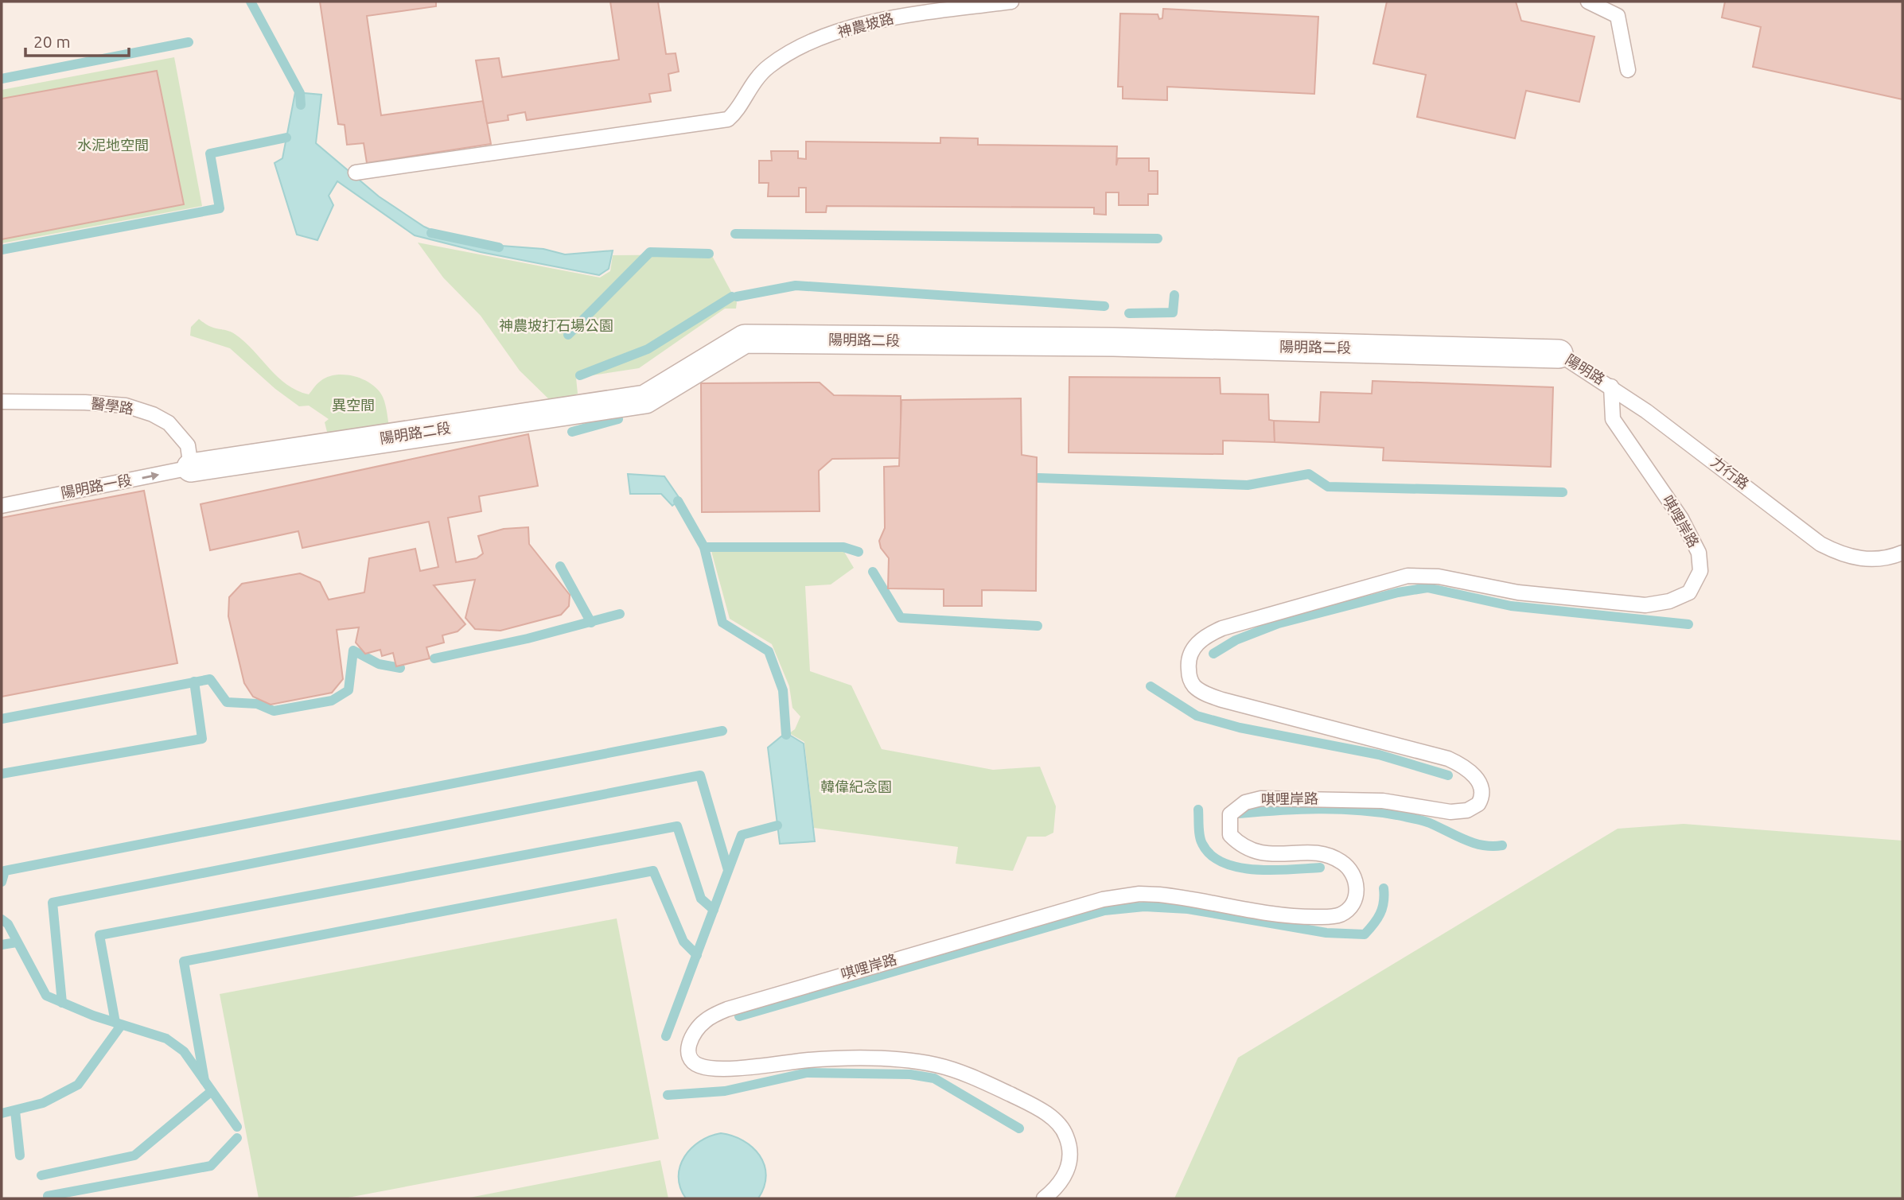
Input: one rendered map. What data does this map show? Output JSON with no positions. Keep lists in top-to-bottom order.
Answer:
{
  "streets": {
    "street": ["陽明路二段"],
    "lane": [
      "神農坡路",
      "陽明路",
      "醫學路",
      "力行路",
      "陽明路一段",
      "唭哩岸路"
    ]
  },
  "crossings": [
    ["陽明路二段", "陽明路"],
    ["陽明路二段", "醫學路"],
    ["陽明路二段", "陽明路一段"],
    ["陽明路", "力行路"],
    ["陽明路", "唭哩岸路"],
    ["醫學路", "陽明路一段"],
    ["力行路", "唭哩岸路"]
  ],
  "one_way": ["陽明路一段"],
  "parks": [
    "水泥地空間",
    "神農坡打石場公園",
    "異空間",
    "韓偉紀念園"
  ],
  "scale_bar": "20 m"
}
